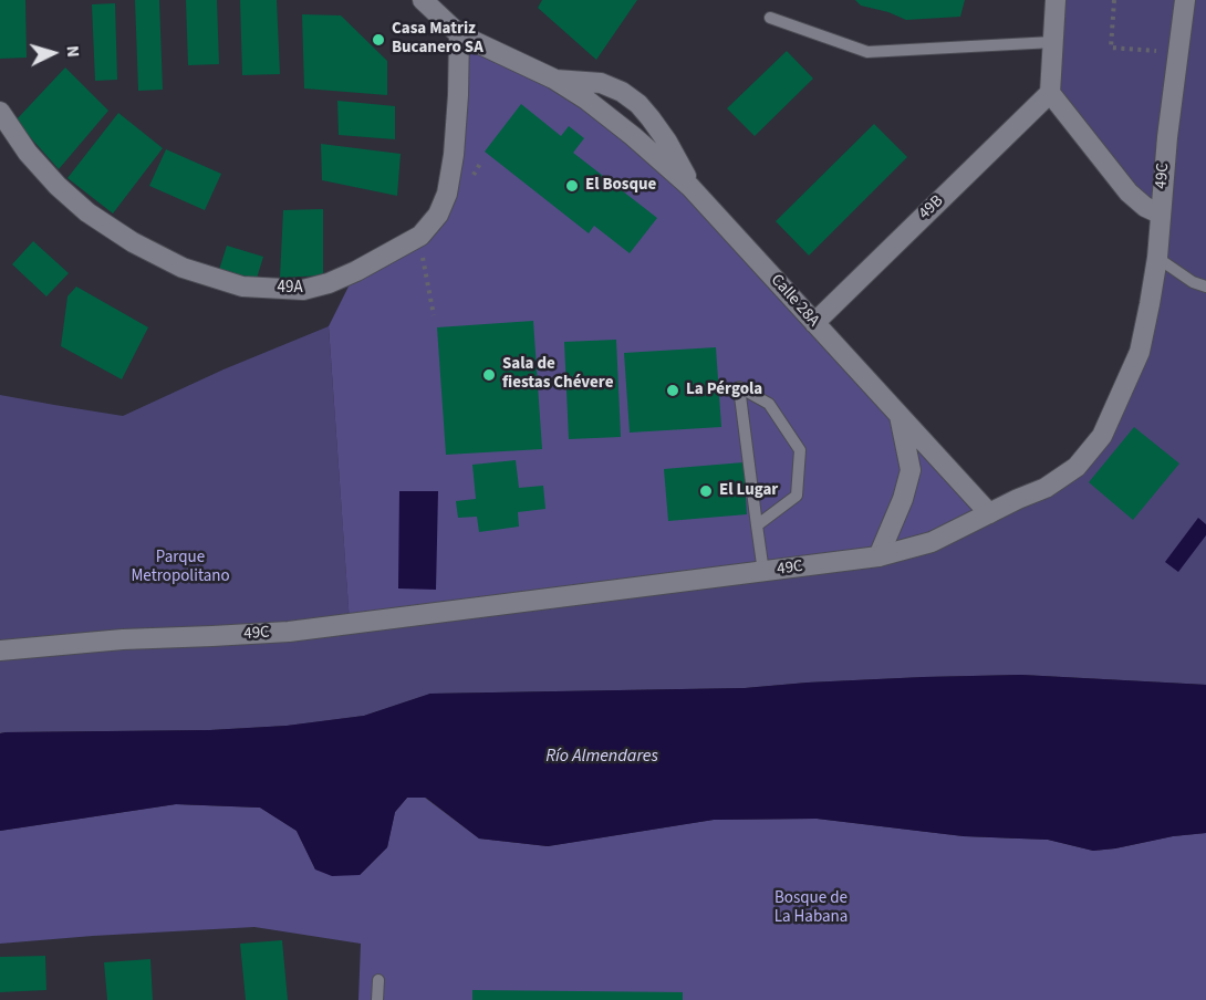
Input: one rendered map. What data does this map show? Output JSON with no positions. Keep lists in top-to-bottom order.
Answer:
{
  "streets": {
    "street": [
      "49C",
      "49B",
      "49A",
      "Calle 28A"
    ]
  },
  "crossings": [
    ["49C", "Calle 28A"],
    ["49B", "Calle 28A"],
    ["49A", "Calle 28A"]
  ],
  "water": ["Río Almendares"],
  "parks": ["Parque Metropolitano", "Bosque de La Habana"],
  "places": [
    "Casa Matriz Bucanero SA",
    "El Bosque",
    "Sala de fiestas Chévere",
    "La Pérgola",
    "El Lugar"
  ],
  "north": "right"
}
